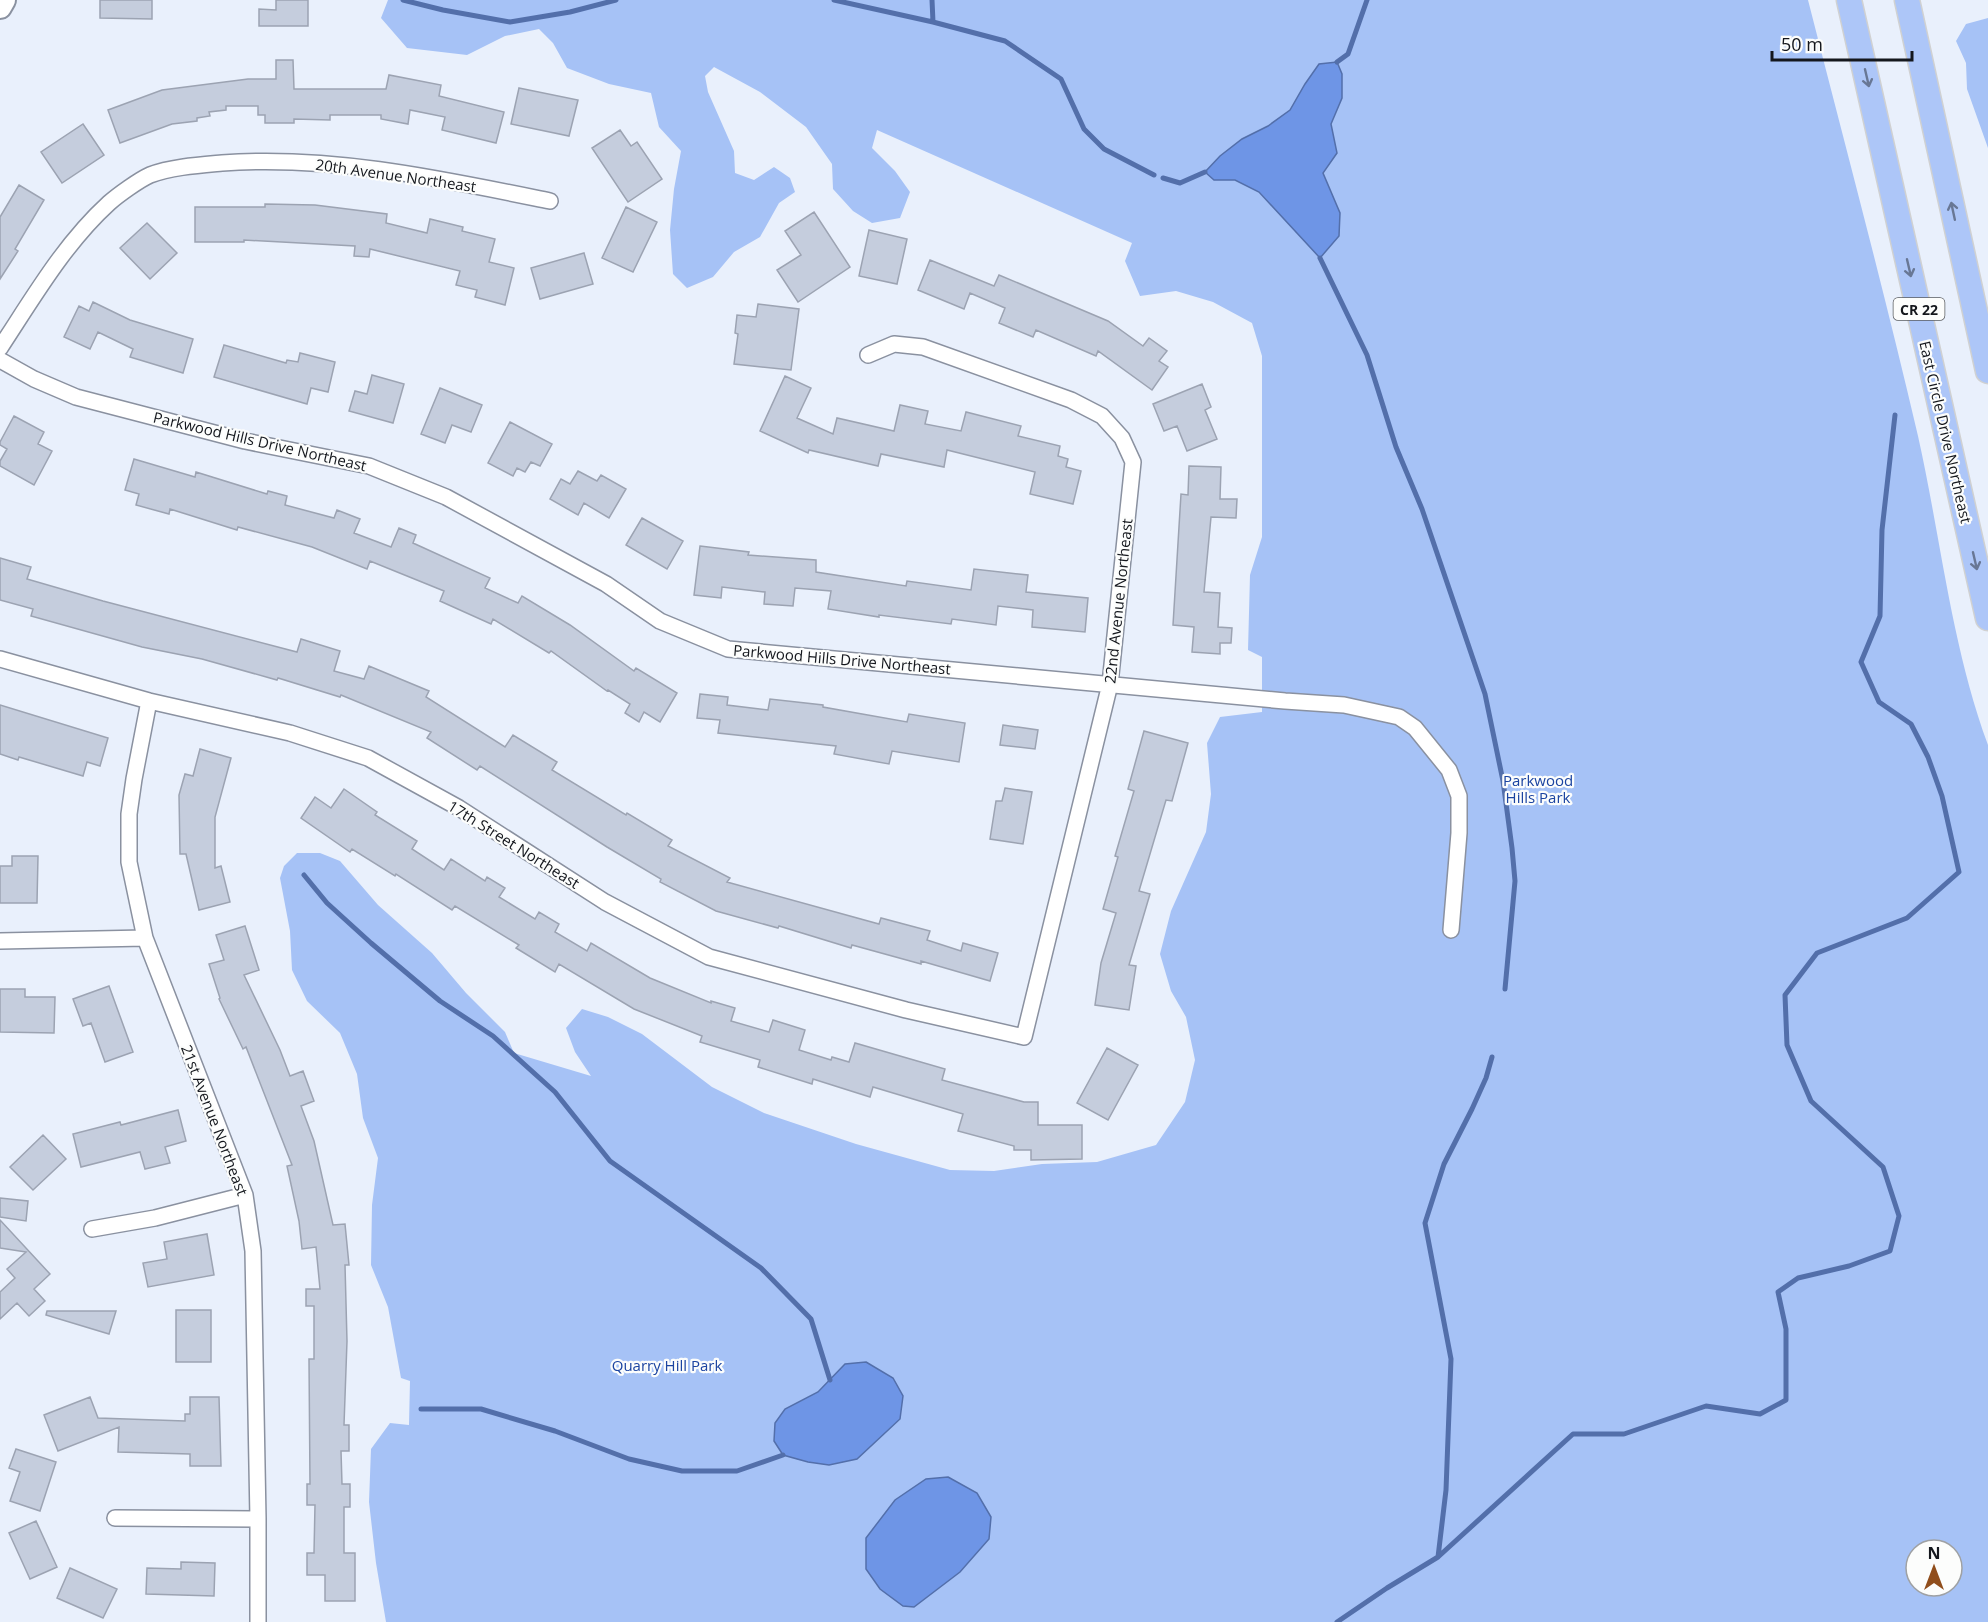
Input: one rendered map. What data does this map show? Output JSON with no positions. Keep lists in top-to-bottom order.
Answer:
{
  "streets": {
    "main road": ["CR 22", "East Circle Drive Northeast"],
    "street": [
      "20th Avenue Northeast",
      "Parkwood Hills Drive Northeast",
      "22nd Avenue Northeast",
      "17th Street Northeast",
      "21st Avenue Northeast"
    ]
  },
  "crossings": [
    ["Parkwood Hills Drive Northeast", "22nd Avenue Northeast"],
    ["22nd Avenue Northeast", "17th Street Northeast"],
    ["17th Street Northeast", "21st Avenue Northeast"]
  ],
  "parks": ["Parkwood Hills Park", "Quarry Hill Park"],
  "scale_bar": "50 m",
  "north": "top"
}
